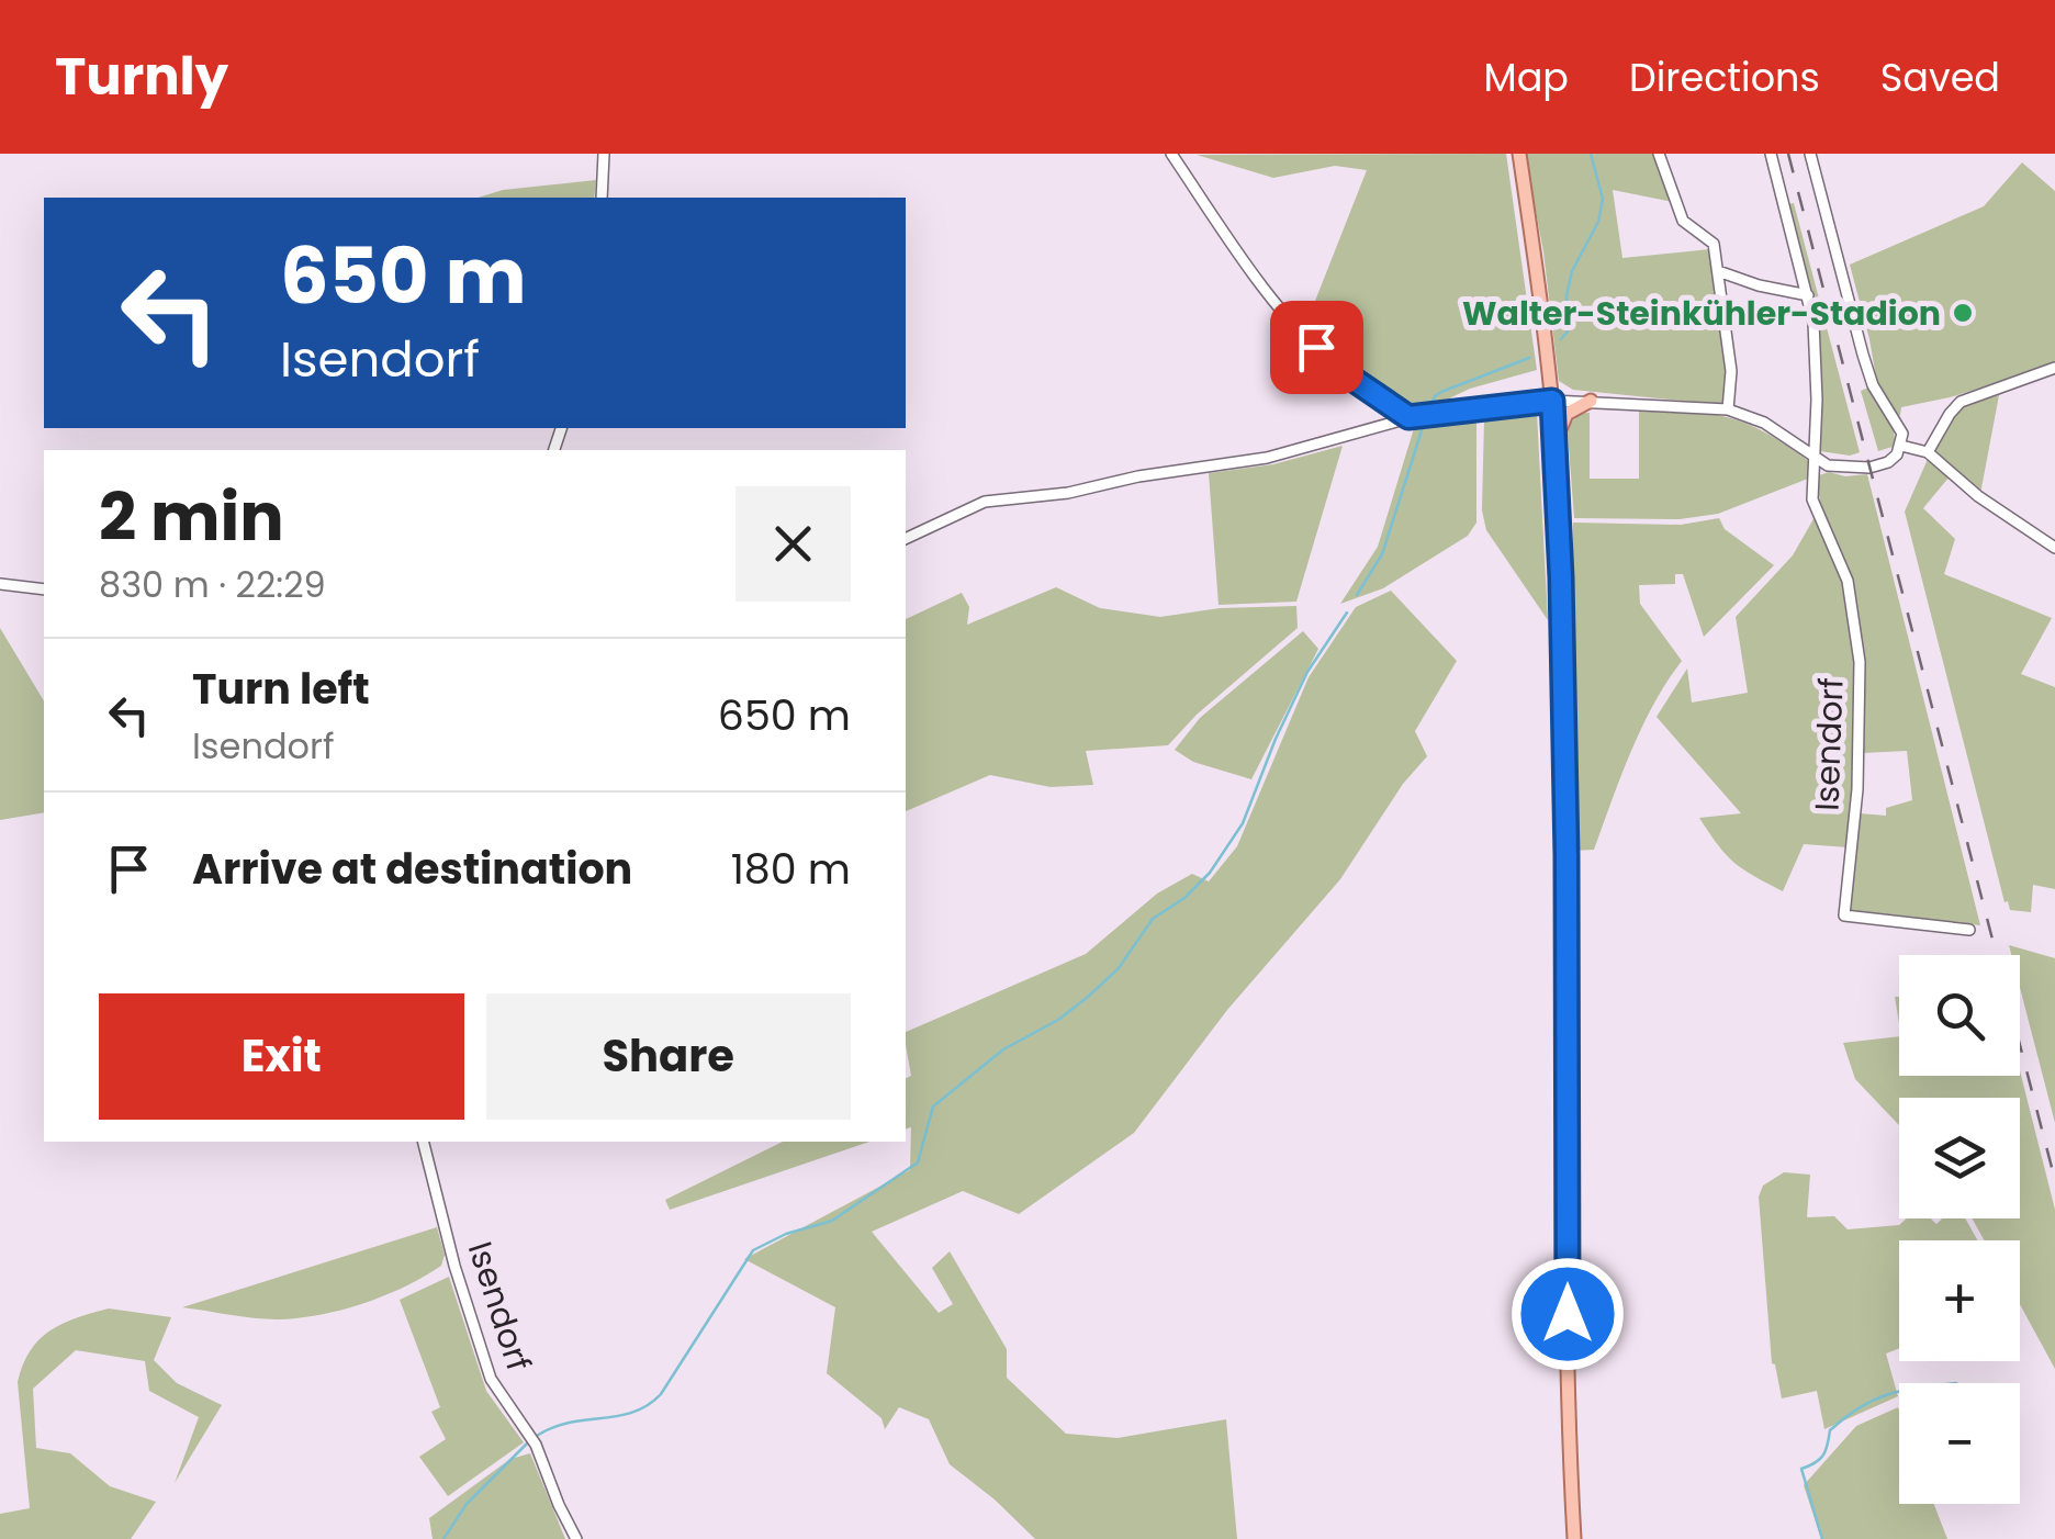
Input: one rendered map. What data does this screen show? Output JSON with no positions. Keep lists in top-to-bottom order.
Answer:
{
  "streets": {
    "street": ["Isendorf"]
  },
  "places": ["Walter-Steinkühler-Stadion"],
  "page": {
    "header": "Turnly",
    "nav": ["Map", "Directions", "Saved"],
    "turn": ["650 m", "Isendorf"],
    "heading": ["2 min", "830 m · 22:29"],
    "list": [
      {
        "name": "Turn left",
        "note": "Isendorf",
        "value": "650 m"
      },
      {
        "name": "Arrive at destination",
        "value": "180 m"
      }
    ],
    "map_buttons": ["+", "−"],
    "buttons": ["Exit", "Share"]
  }
}
